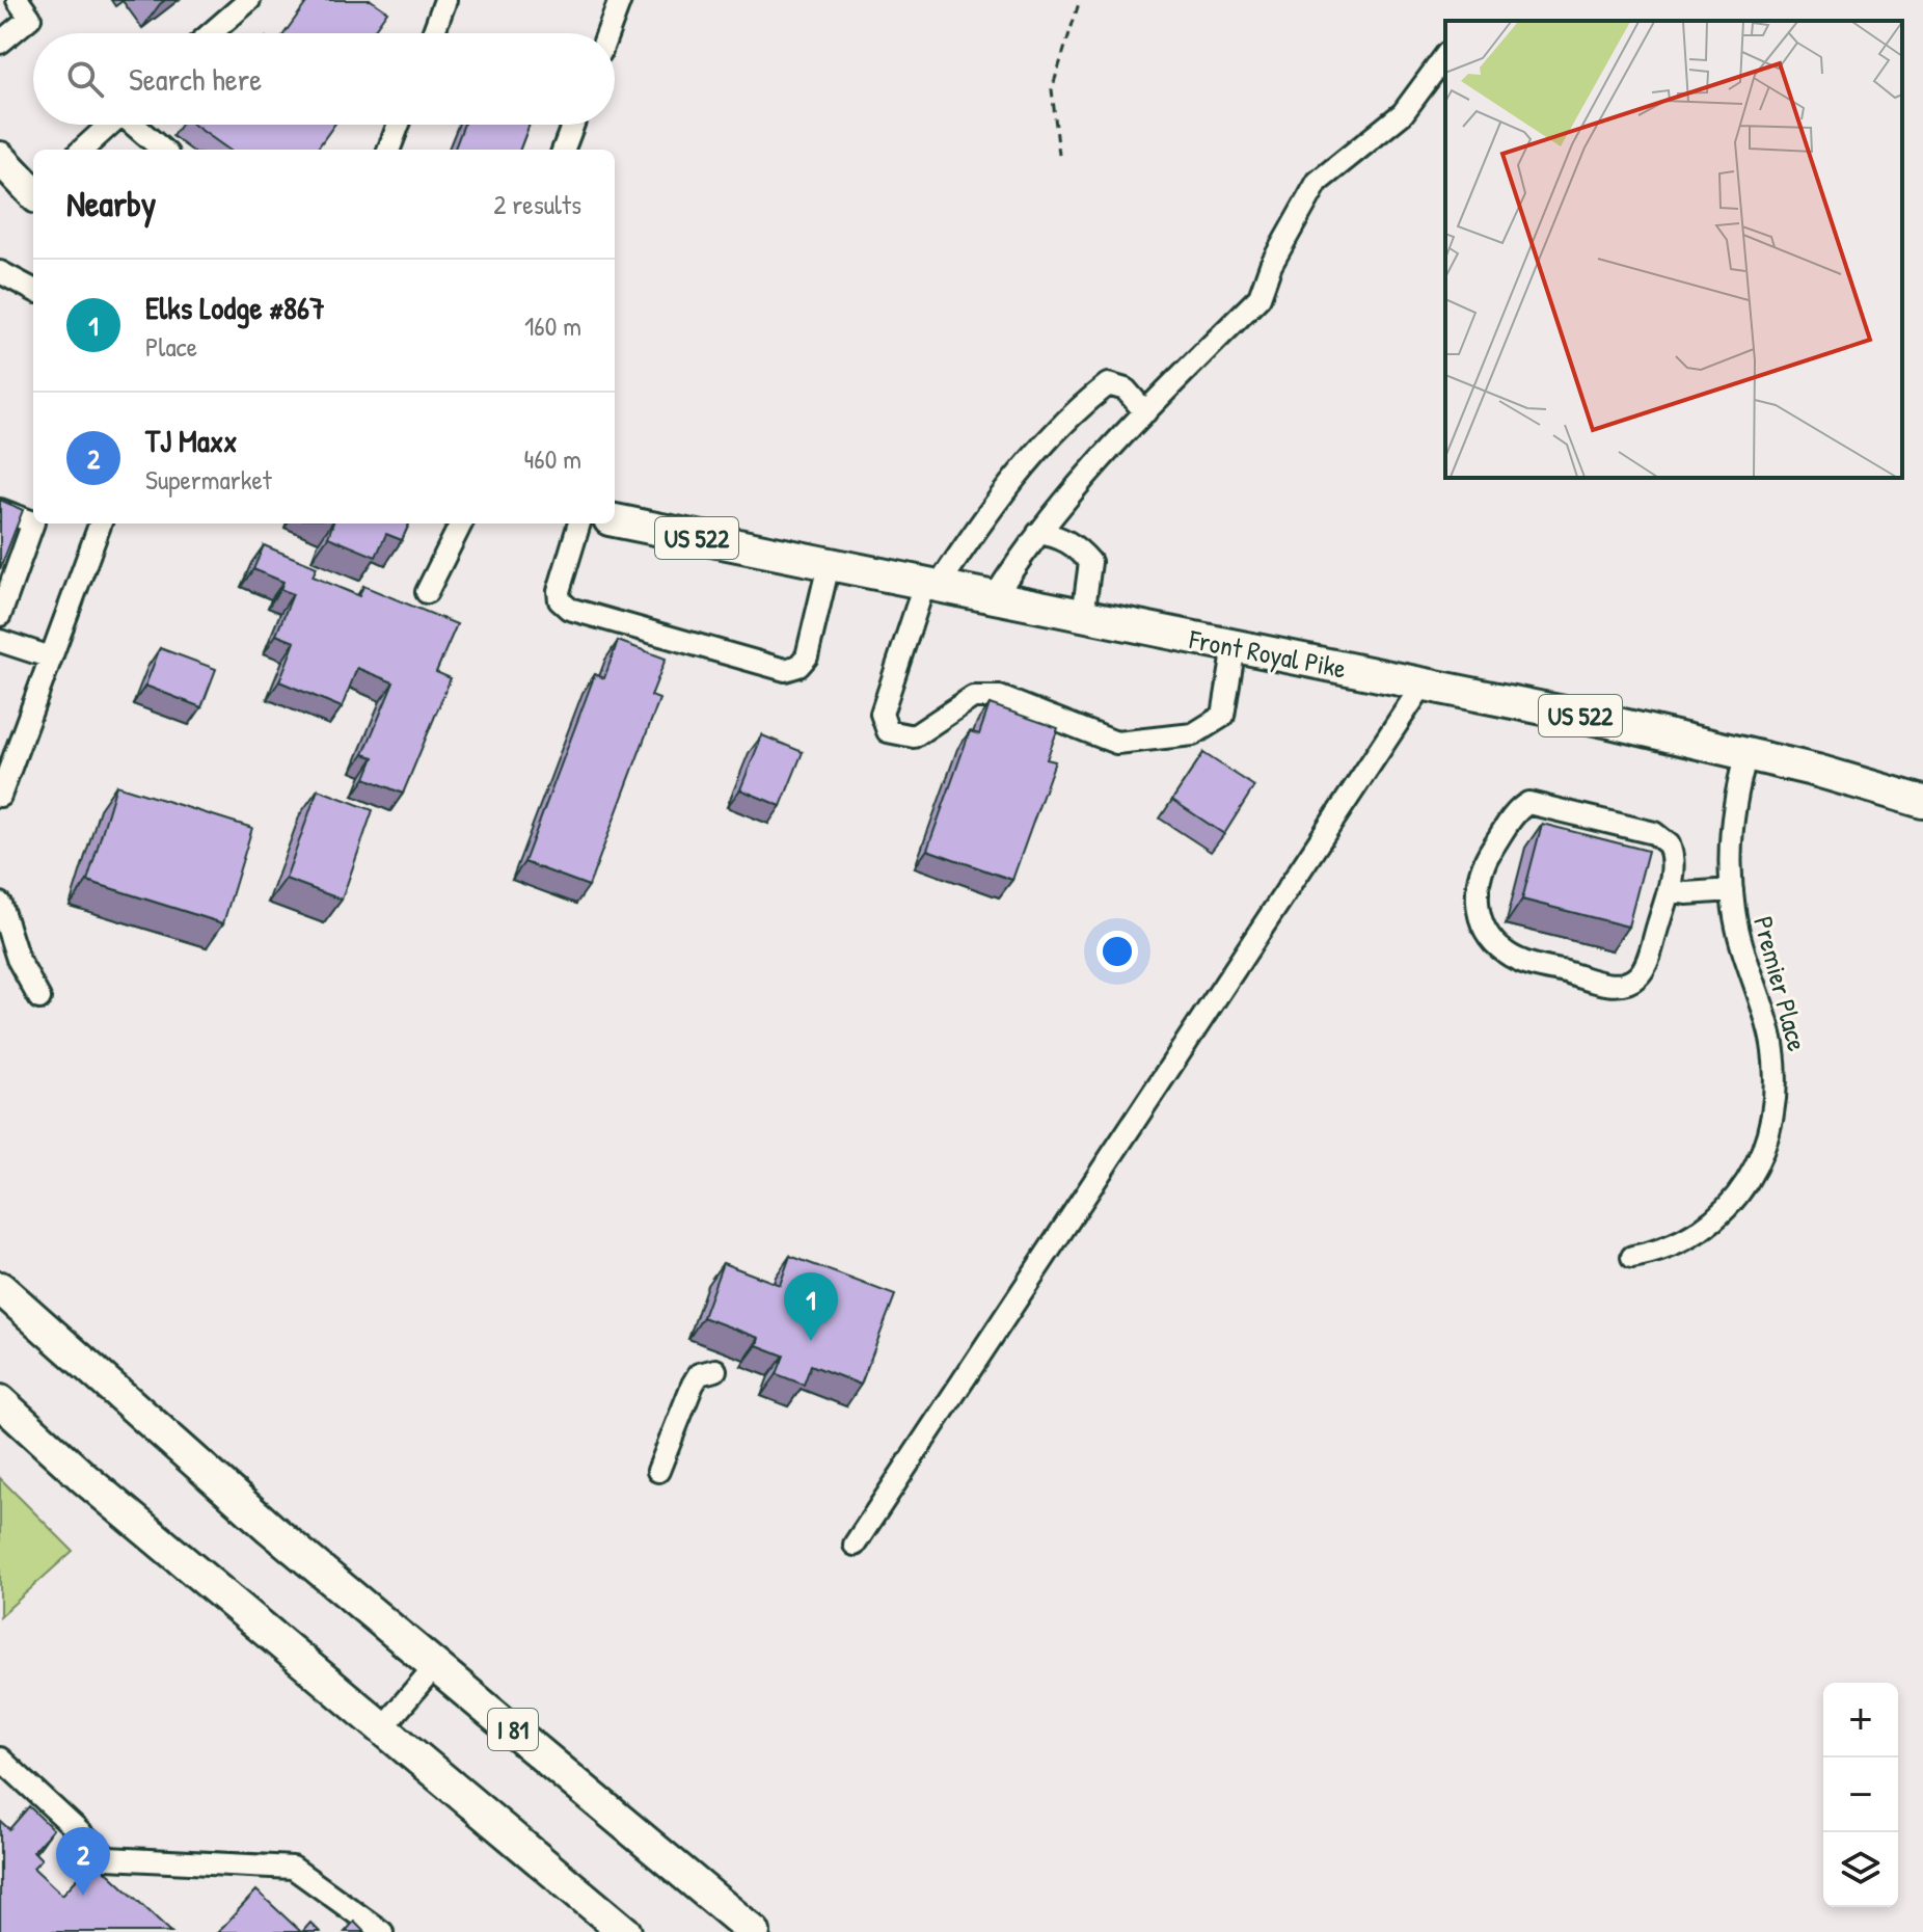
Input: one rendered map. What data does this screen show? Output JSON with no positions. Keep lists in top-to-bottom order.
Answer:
{
  "streets": {
    "highway": ["US 522", "Front Royal Pike", "I 81"],
    "street": ["Premier Place"]
  },
  "crossings": [
    ["Front Royal Pike", "Premier Place"]
  ],
  "page": {
    "search": "Search here",
    "heading": ["Nearby", "2 results"],
    "list": [
      {
        "mark": "1",
        "name": "Elks Lodge #867",
        "note": "Place",
        "value": "160 m"
      },
      {
        "mark": "2",
        "name": "TJ Maxx",
        "note": "Supermarket",
        "value": "460 m"
      }
    ],
    "pins": ["1", "2"],
    "map_buttons": ["+", "−"]
  }
}
